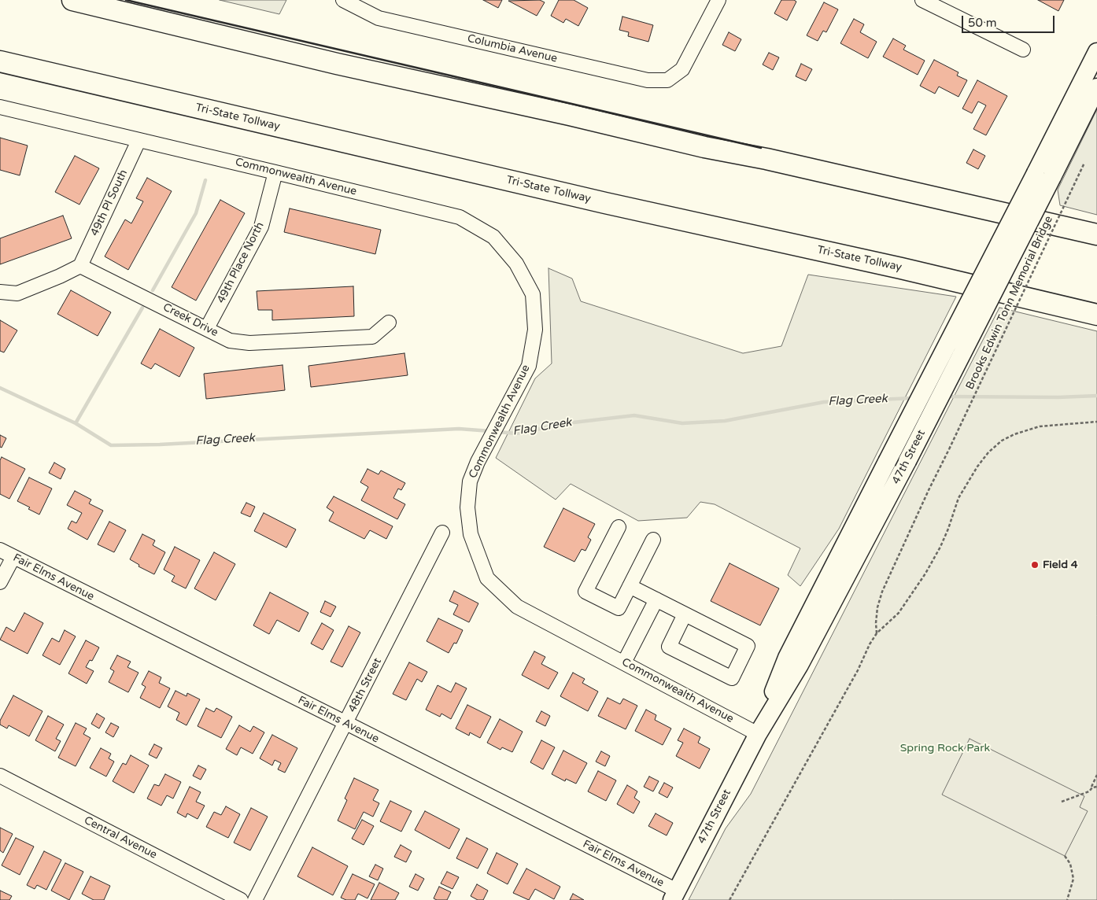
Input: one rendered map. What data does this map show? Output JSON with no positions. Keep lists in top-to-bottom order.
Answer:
{
  "streets": {
    "highway": ["Tri-State Tollway"],
    "main road": ["47th Street"],
    "street": [
      "Columbia Avenue",
      "Commonwealth Avenue",
      "49th Pl South",
      "49th Place North",
      "Creek Drive",
      "Fair Elms Avenue",
      "48th Street",
      "Central Avenue"
    ],
    "path": ["Brooks Edwin Tonn Memorial Bridge"]
  },
  "crossings": [
    ["Commonwealth Avenue", "49th Pl South"],
    ["Commonwealth Avenue", "49th Place North"],
    ["Commonwealth Avenue", "47th Street"],
    ["49th Pl South", "Creek Drive"],
    ["49th Place North", "Creek Drive"],
    ["47th Street", "Fair Elms Avenue"],
    ["Fair Elms Avenue", "48th Street"]
  ],
  "water": ["Flag Creek"],
  "parks": ["Spring Rock Park"],
  "places": ["Field 4"],
  "scale_bar": "50 m"
}
